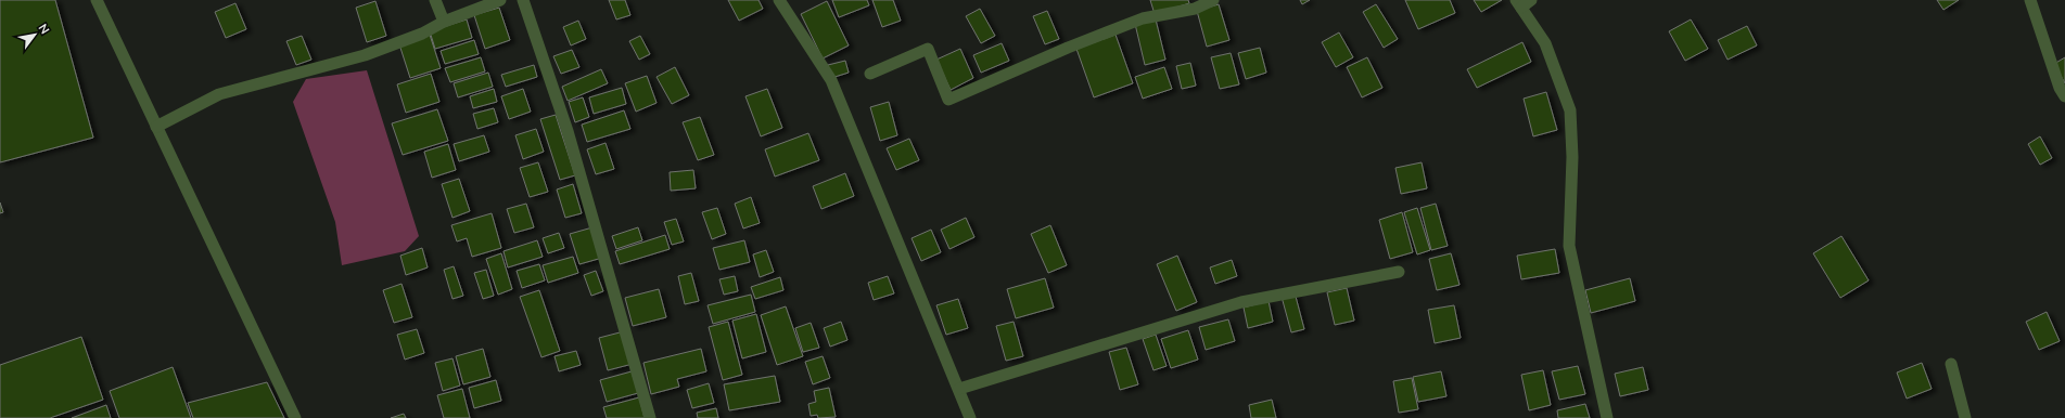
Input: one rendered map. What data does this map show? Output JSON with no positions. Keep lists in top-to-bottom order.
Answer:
{
  "north": "top right"
}
